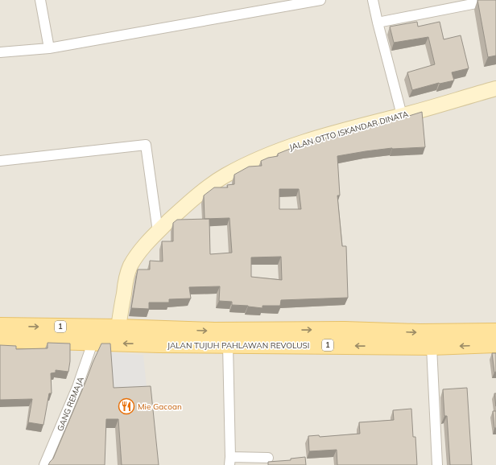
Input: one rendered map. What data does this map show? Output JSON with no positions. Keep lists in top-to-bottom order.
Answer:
{
  "streets": {
    "main road": ["1", "JALAN TUJUH PAHLAWAN REVOLUSI"],
    "street": ["JALAN OTTO ISKANDAR DINATA", "GANG REMAJA"]
  },
  "crossings": [
    ["JALAN OTTO ISKANDAR DINATA", "JALAN TUJUH PAHLAWAN REVOLUSI"],
    ["JALAN TUJUH PAHLAWAN REVOLUSI", "GANG REMAJA"]
  ],
  "places": {
    "restaurant": ["Mie Gacoan"]
  }
}
